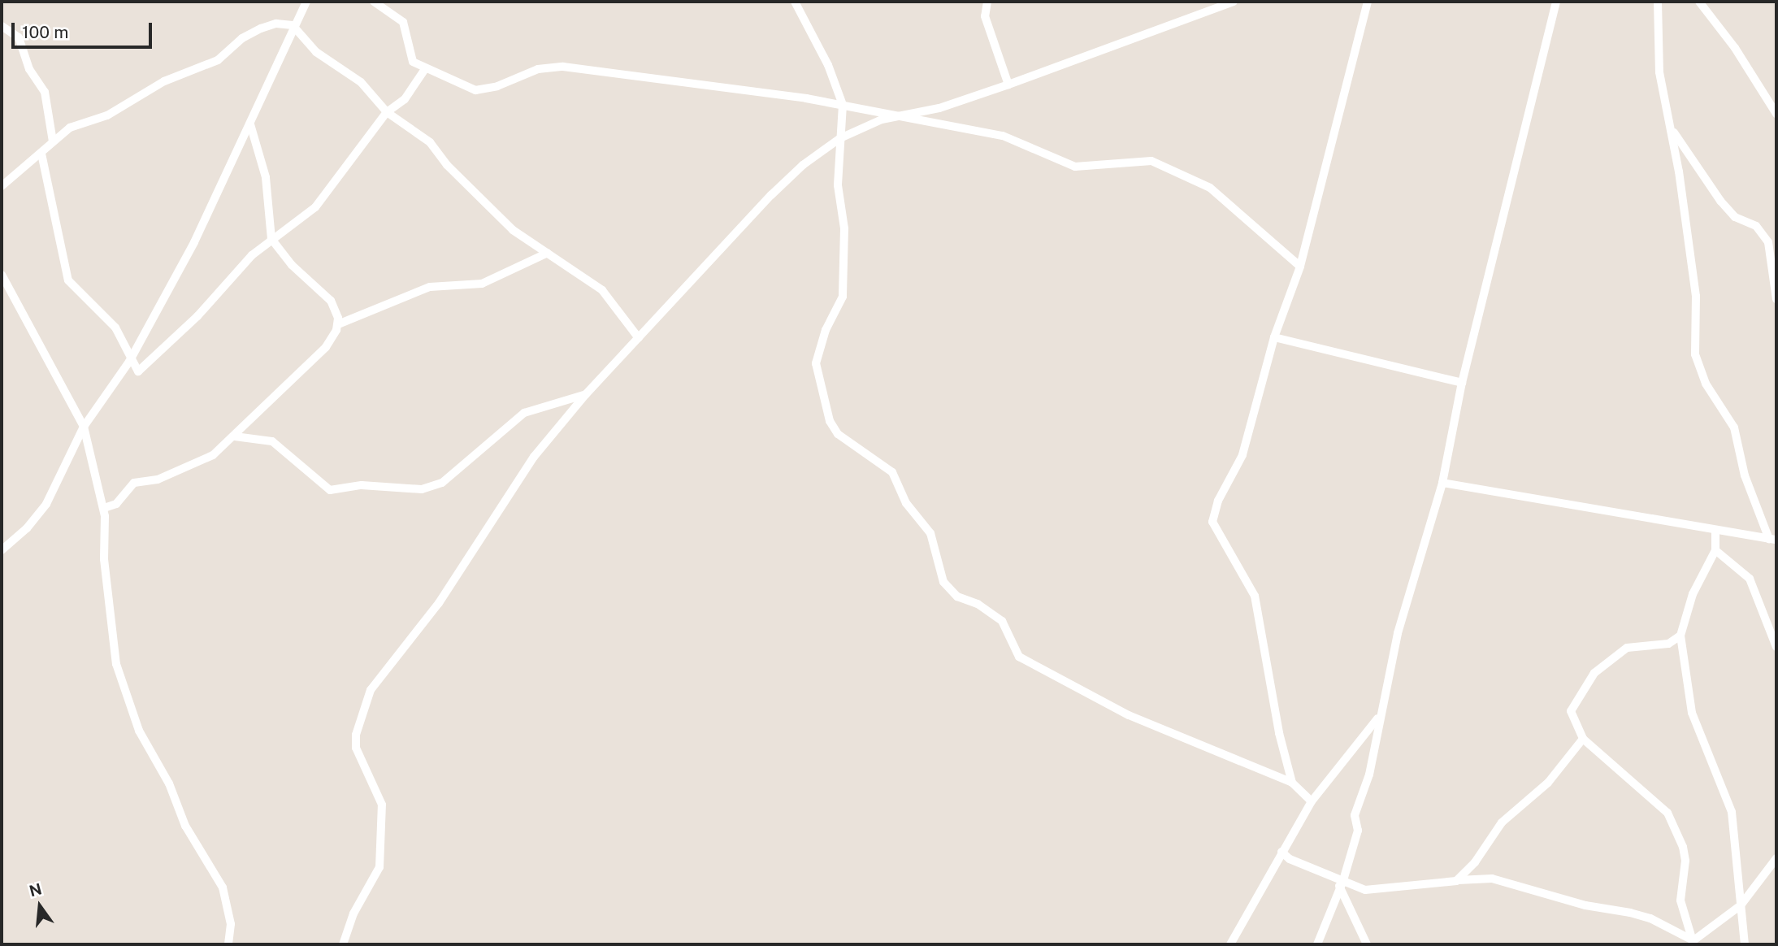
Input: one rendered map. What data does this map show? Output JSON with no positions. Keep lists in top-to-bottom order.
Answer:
{
  "scale_bar": "100 m",
  "north": "top"
}
